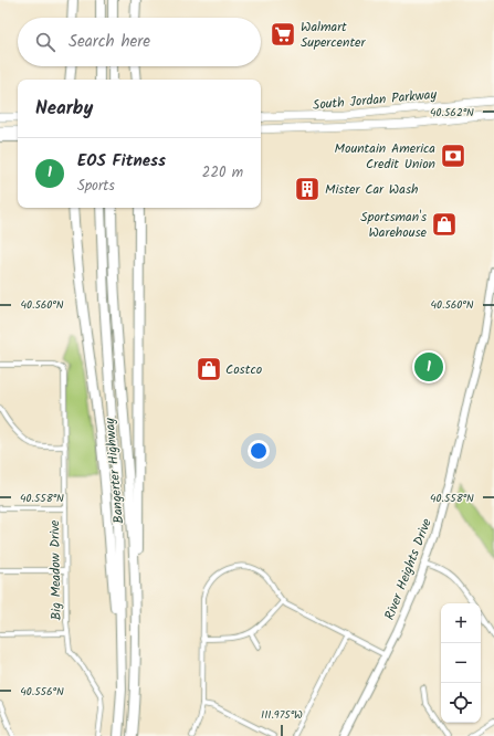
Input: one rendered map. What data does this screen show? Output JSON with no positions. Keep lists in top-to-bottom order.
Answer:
{
  "streets": {
    "highway": ["Bangerter Highway"],
    "main road": ["South Jordan Parkway"],
    "street": ["River Heights Drive", "Big Meadow Drive"]
  },
  "places": {
    "supermarket": ["Walmart Supercenter"],
    "bank": ["Mountain America Credit Union"],
    "building": ["Mister Car Wash"],
    "shop": ["Sportsman's Warehouse", "Costco"]
  },
  "page": {
    "search": "Search here",
    "heading": "Nearby",
    "list": [
      {
        "mark": "1",
        "name": "EOS Fitness",
        "note": "Sports",
        "value": "220 m"
      }
    ],
    "pins": "1",
    "map_buttons": ["+", "−"]
  },
  "coordinates": [
    "40.562°N",
    "40.560°N",
    "40.558°N",
    "40.556°N",
    "111.975°W"
  ]
}
